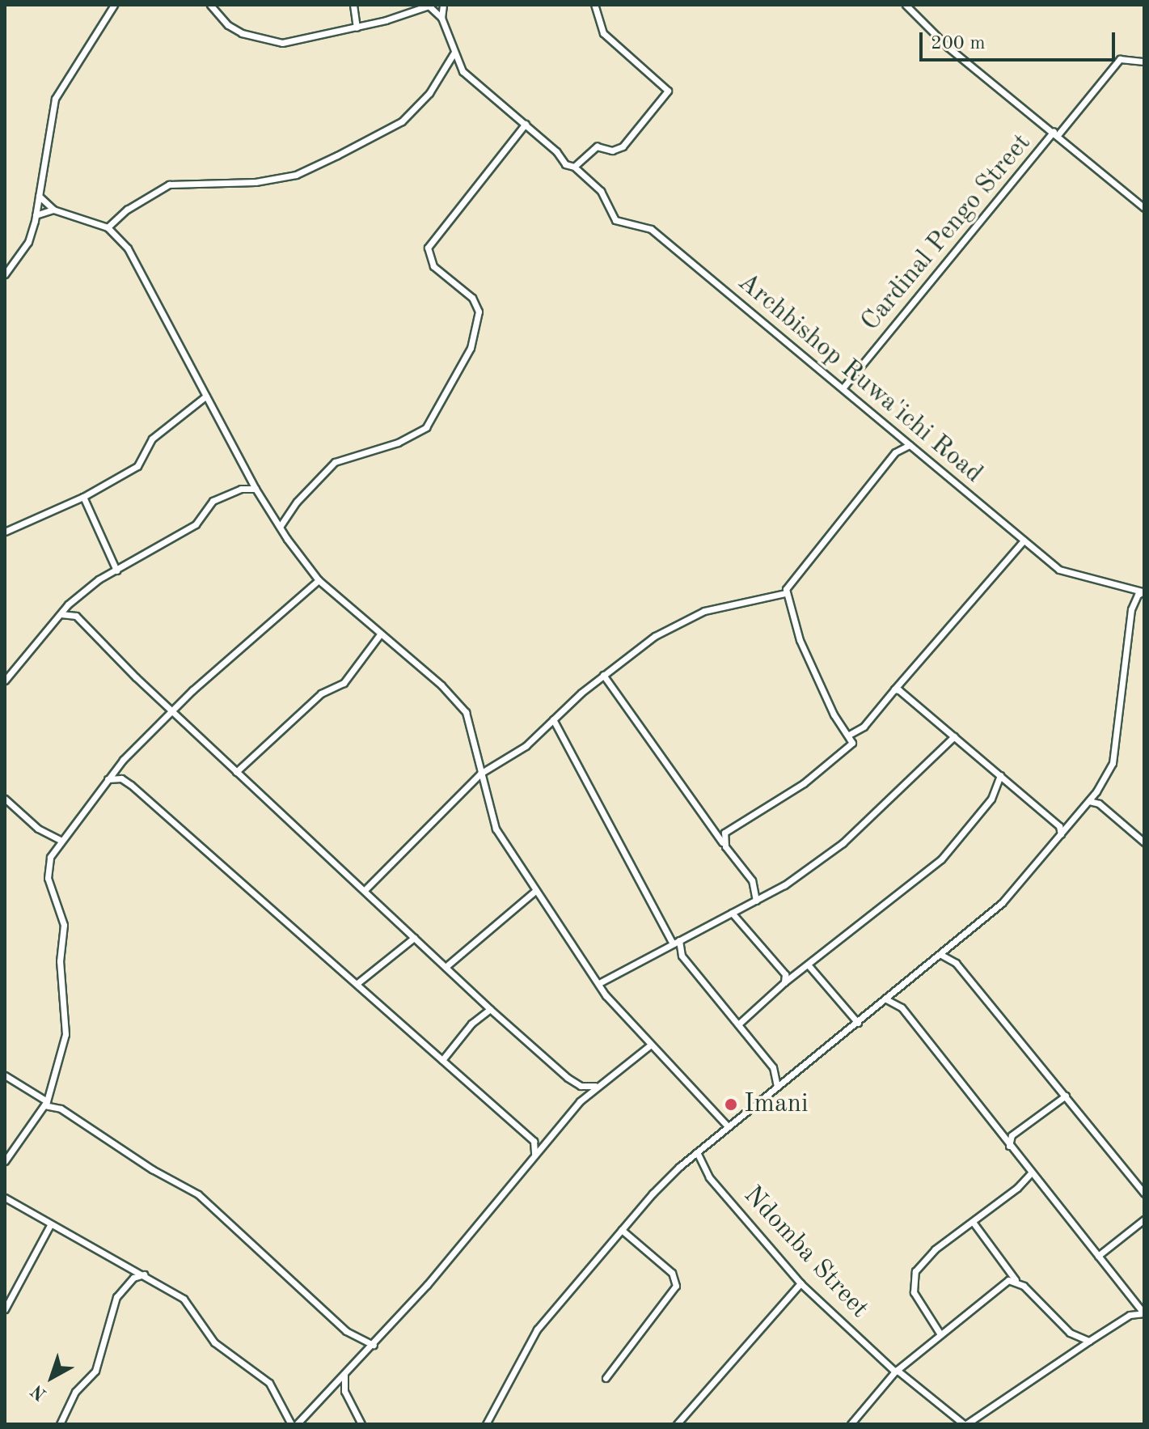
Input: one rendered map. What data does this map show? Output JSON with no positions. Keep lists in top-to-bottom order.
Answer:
{
  "streets": {
    "street": ["Cardinal Pengo Street", "Archbishop Ruwa'ichi Road", "Ndomba Street"]
  },
  "crossings": [
    ["Cardinal Pengo Street", "Archbishop Ruwa'ichi Road"]
  ],
  "places": ["Imani"],
  "scale_bar": "200 m",
  "north": "bottom left"
}
